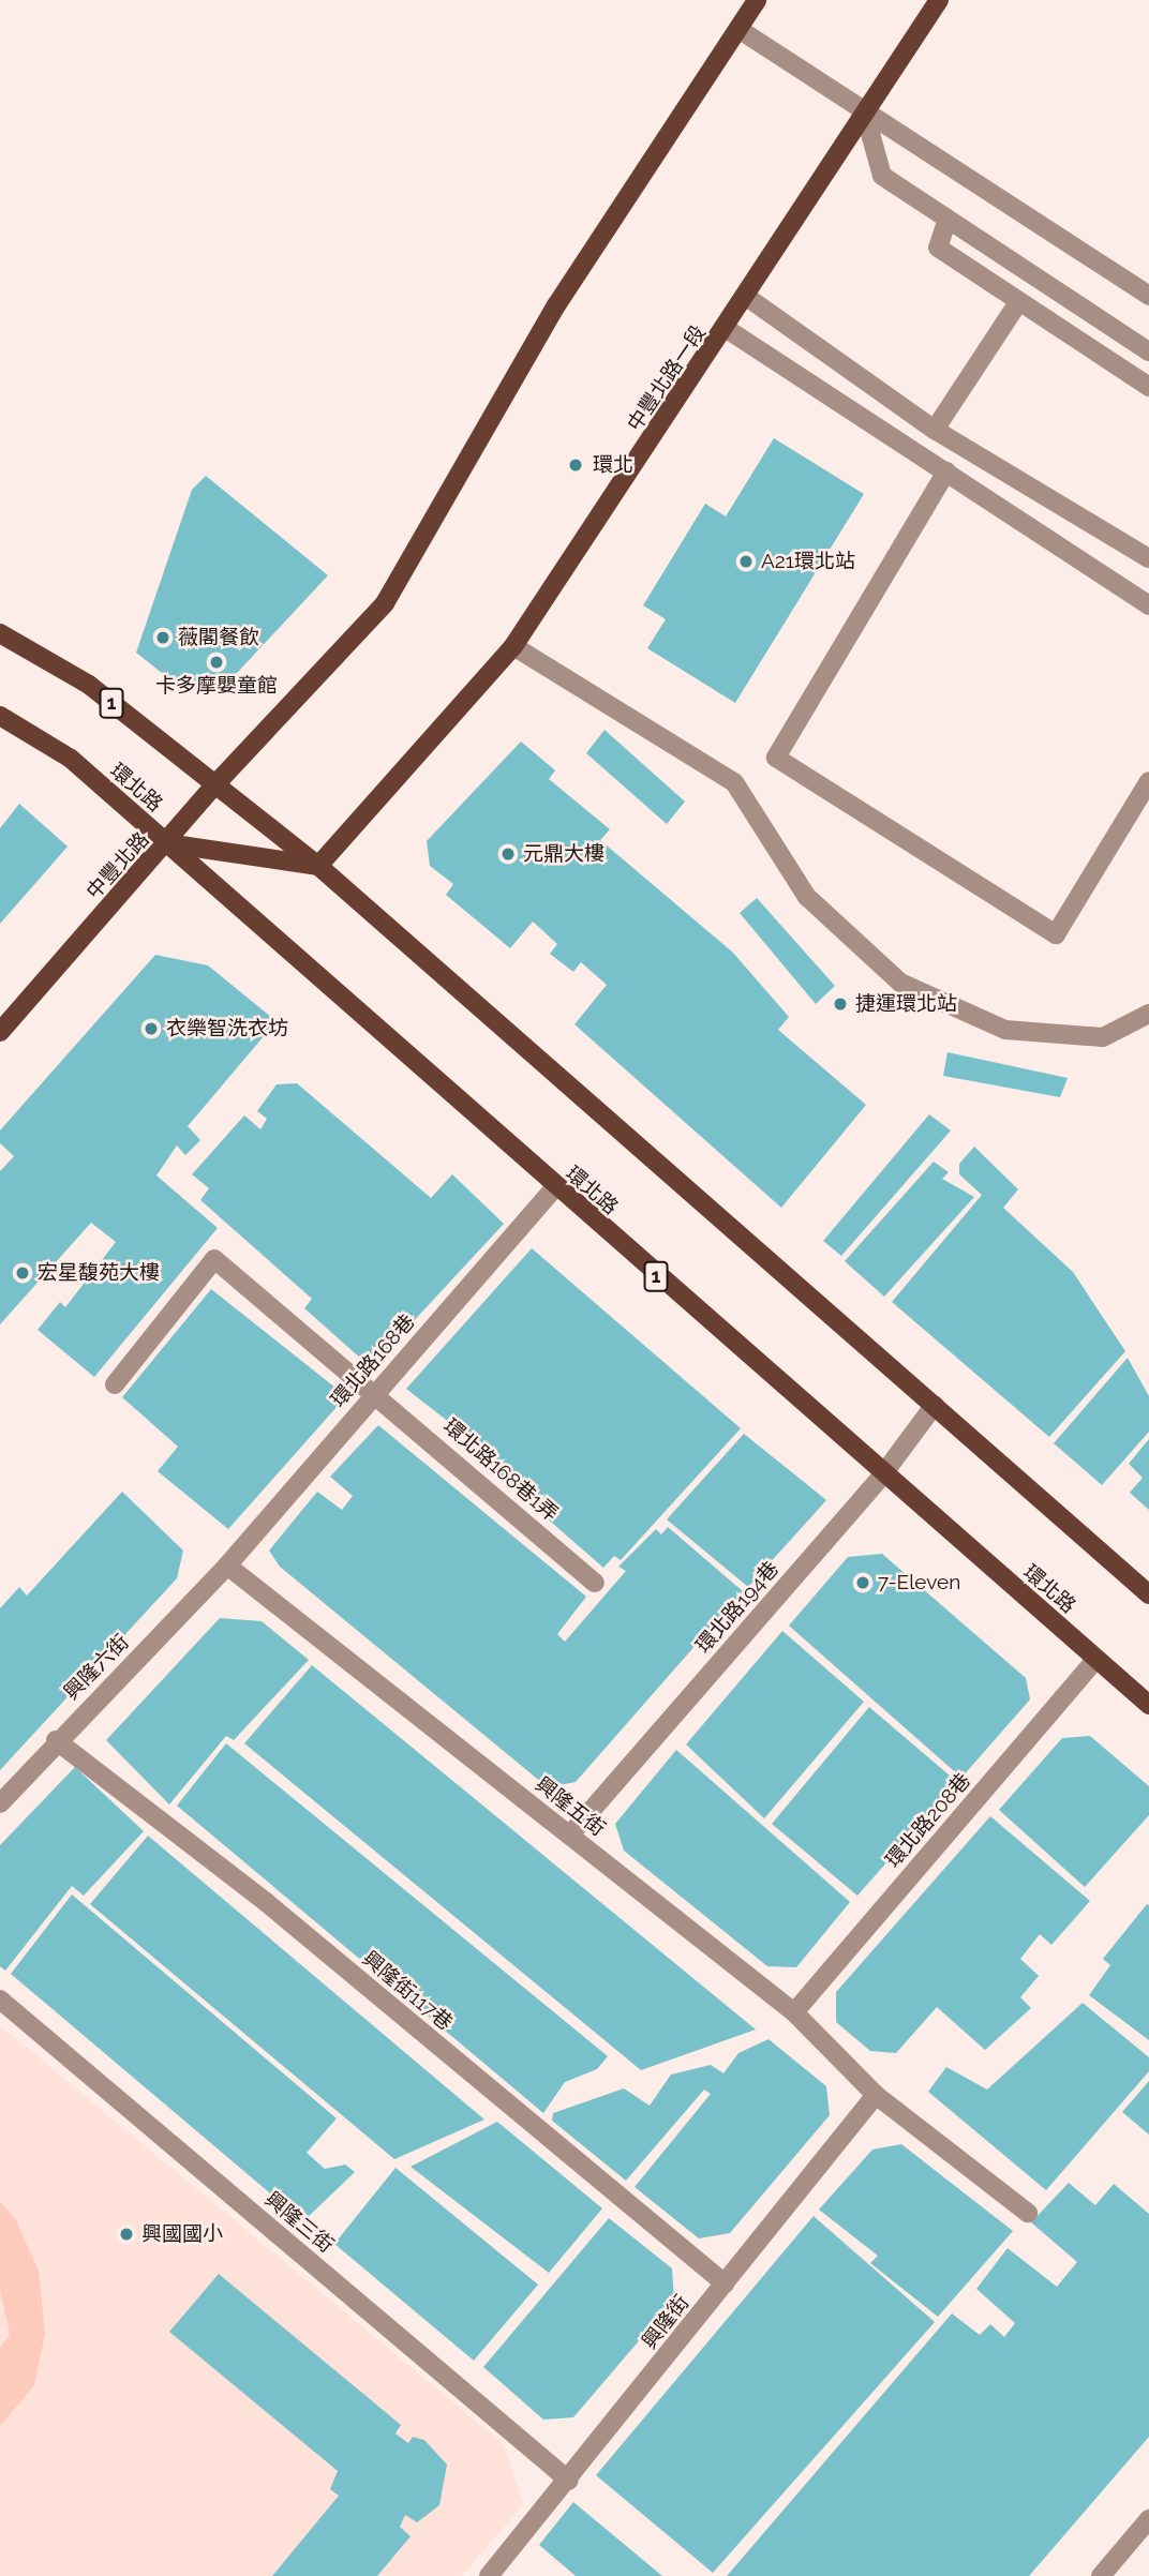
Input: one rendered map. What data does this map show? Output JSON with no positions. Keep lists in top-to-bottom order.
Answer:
{
  "streets": {
    "main road": [
      "中豐北路一段",
      "1",
      "環北路",
      "中豐北路"
    ],
    "street": [
      "環北路168巷",
      "環北路168巷1弄",
      "環北路194巷",
      "興隆六街",
      "興隆五街",
      "環北路208巷",
      "興隆街117巷",
      "興隆三街",
      "興隆街"
    ]
  },
  "crossings": [
    ["中豐北路一段", "1"],
    ["中豐北路一段", "中豐北路"],
    ["1", "中豐北路"],
    ["1", "環北路194巷"],
    ["環北路", "中豐北路"],
    ["環北路", "環北路168巷"],
    ["環北路", "環北路194巷"],
    ["環北路", "環北路208巷"],
    ["環北路168巷", "環北路168巷1弄"],
    ["環北路168巷", "興隆六街"],
    ["環北路168巷", "興隆五街"],
    ["環北路194巷", "興隆五街"],
    ["興隆六街", "興隆五街"],
    ["興隆六街", "興隆街117巷"],
    ["興隆五街", "環北路208巷"],
    ["興隆五街", "興隆街"],
    ["興隆街117巷", "興隆街"],
    ["興隆三街", "興隆街"]
  ],
  "places": [
    "環北",
    "A21環北站",
    "薇閣餐飲",
    "卡多摩嬰童館",
    "元鼎大樓",
    "捷運環北站",
    "衣樂智洗衣坊",
    "宏星馥苑大樓",
    "7-Eleven",
    "興國國小"
  ]
}
